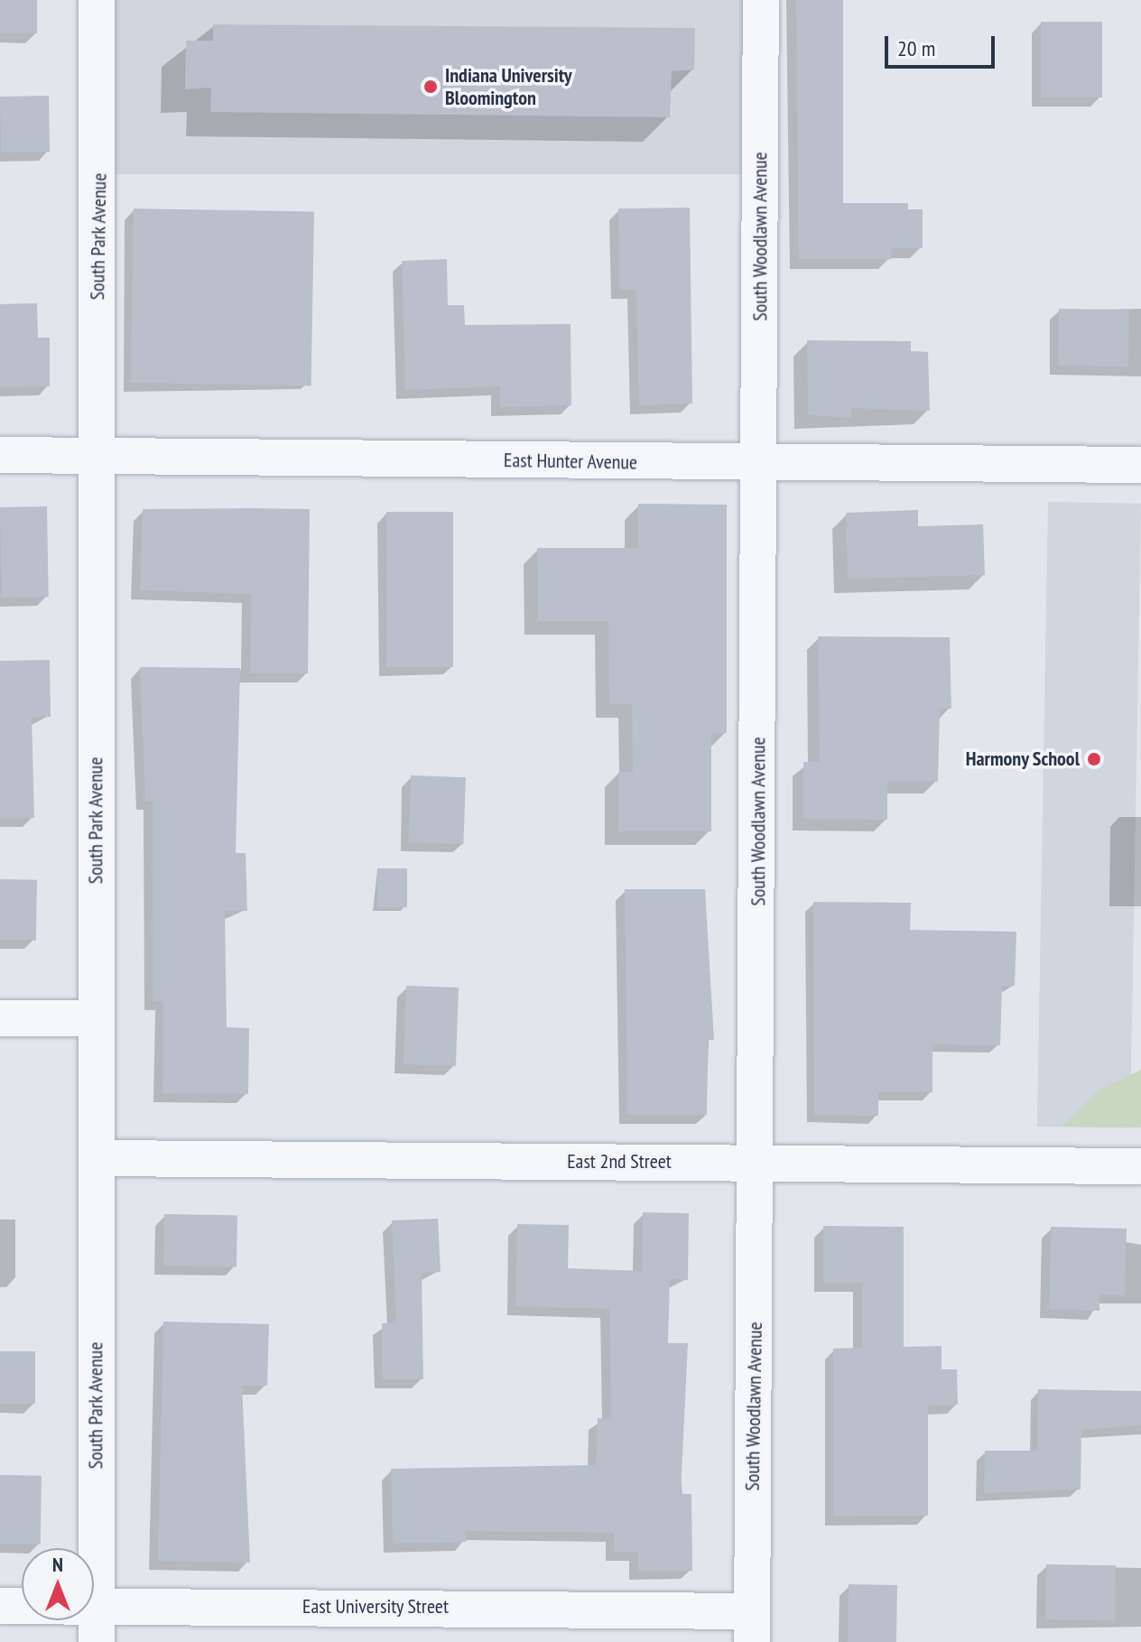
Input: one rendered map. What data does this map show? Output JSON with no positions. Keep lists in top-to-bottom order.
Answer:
{
  "streets": {
    "street": [
      "South Park Avenue",
      "South Woodlawn Avenue",
      "East Hunter Avenue",
      "East 2nd Street",
      "East University Street"
    ]
  },
  "crossings": [
    ["South Park Avenue", "East Hunter Avenue"],
    ["South Park Avenue", "East 2nd Street"],
    ["South Park Avenue", "East University Street"],
    ["South Woodlawn Avenue", "East Hunter Avenue"],
    ["South Woodlawn Avenue", "East 2nd Street"],
    ["South Woodlawn Avenue", "East University Street"]
  ],
  "places": ["Indiana University Bloomington", "Harmony School"],
  "scale_bar": "20 m",
  "north": "top"
}
